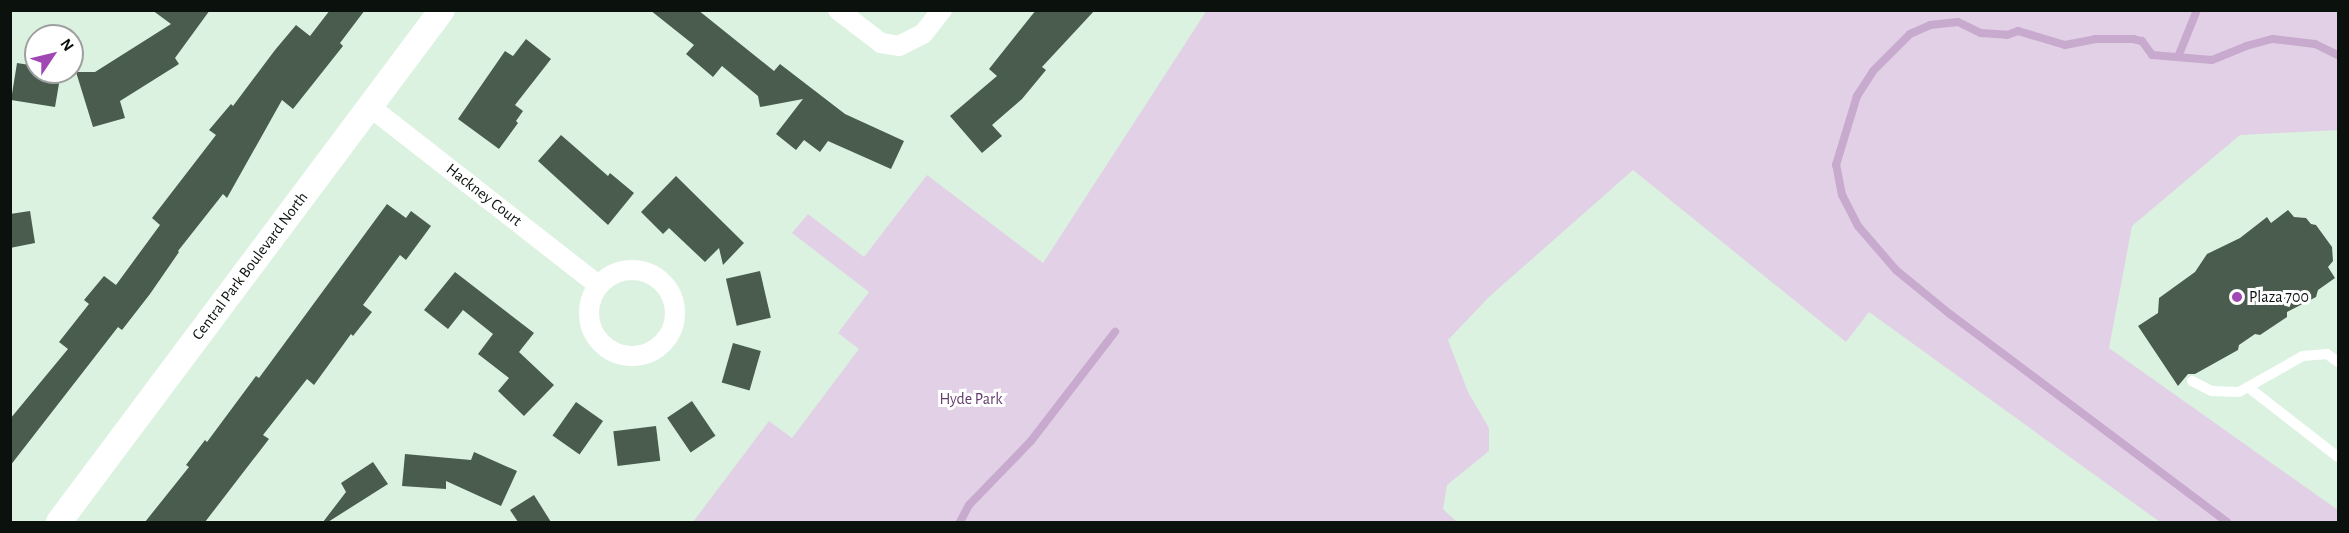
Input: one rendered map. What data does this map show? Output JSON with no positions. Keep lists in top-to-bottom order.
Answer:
{
  "streets": {
    "street": ["Hackney Court", "Central Park Boulevard North"]
  },
  "crossings": [
    ["Hackney Court", "Central Park Boulevard North"]
  ],
  "parks": ["Hyde Park"],
  "places": ["Plaza 700"],
  "north": "top right"
}
